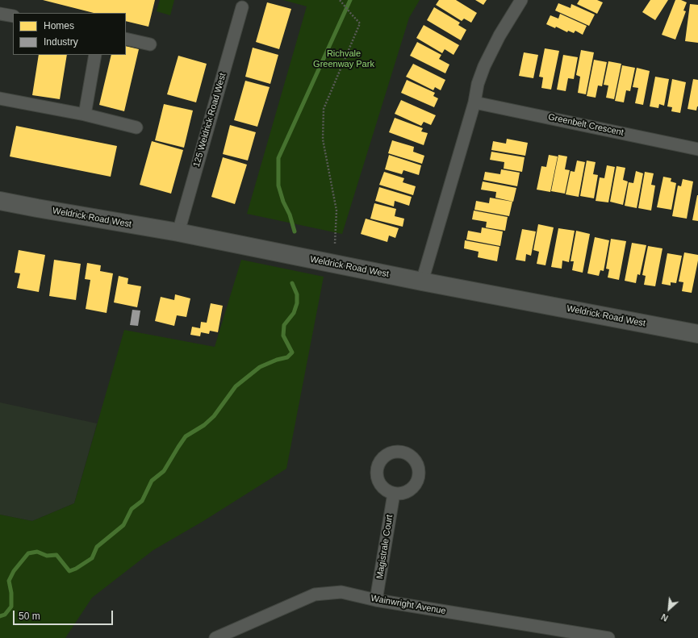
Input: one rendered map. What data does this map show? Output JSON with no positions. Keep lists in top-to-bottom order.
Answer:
{
  "streets": {
    "street": [
      "125 Weldrick Road West",
      "Greenbelt Crescent",
      "Weldrick Road West",
      "Magistrale Court",
      "Wainwright Avenue"
    ]
  },
  "crossings": [
    ["125 Weldrick Road West", "Weldrick Road West"],
    ["Magistrale Court", "Wainwright Avenue"]
  ],
  "parks": ["Richvale Greenway Park"],
  "legend": ["Homes", "Industry"],
  "scale_bar": "50 m",
  "north": "bottom left"
}
